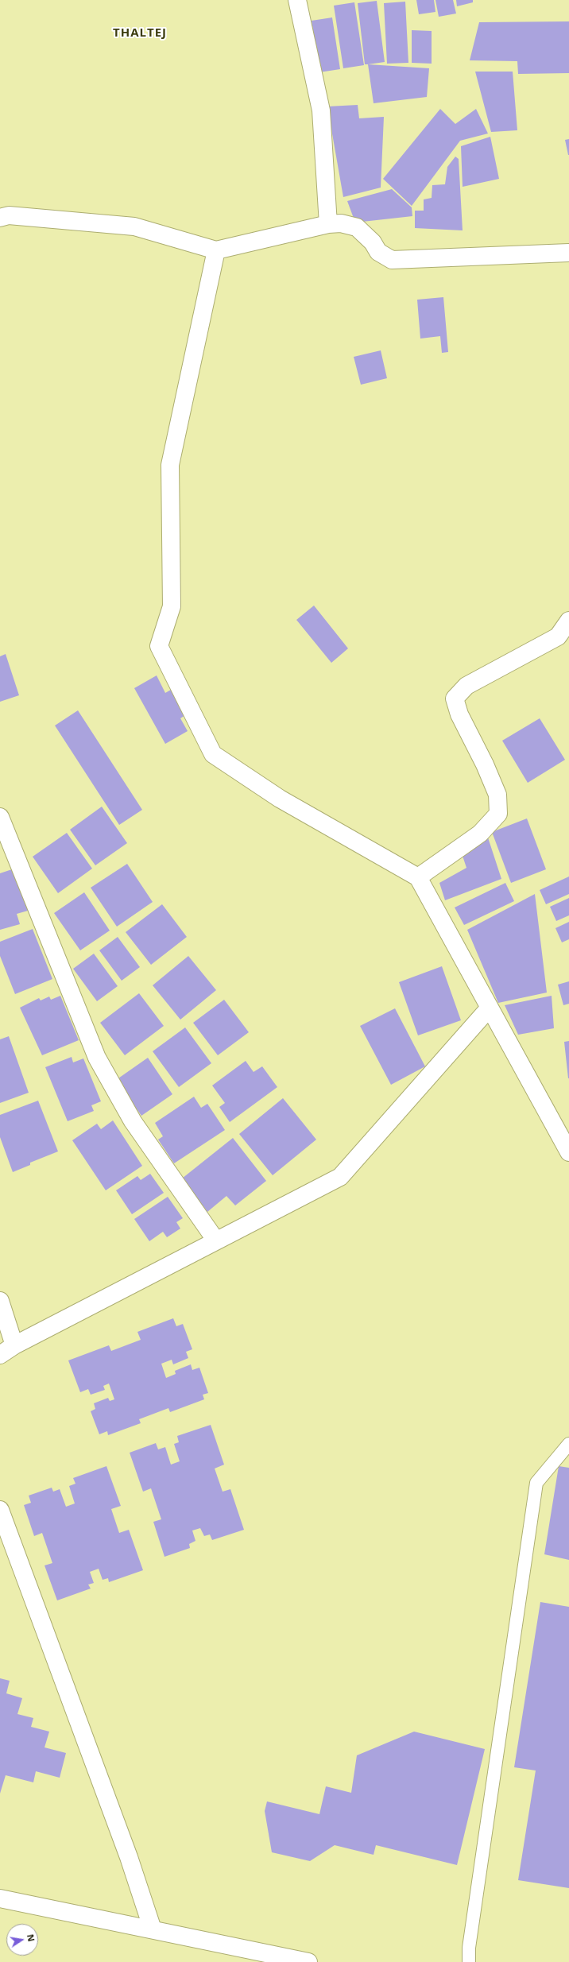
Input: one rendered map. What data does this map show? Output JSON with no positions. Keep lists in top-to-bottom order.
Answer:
{
  "districts": ["THALTEJ"],
  "north": "right"
}
